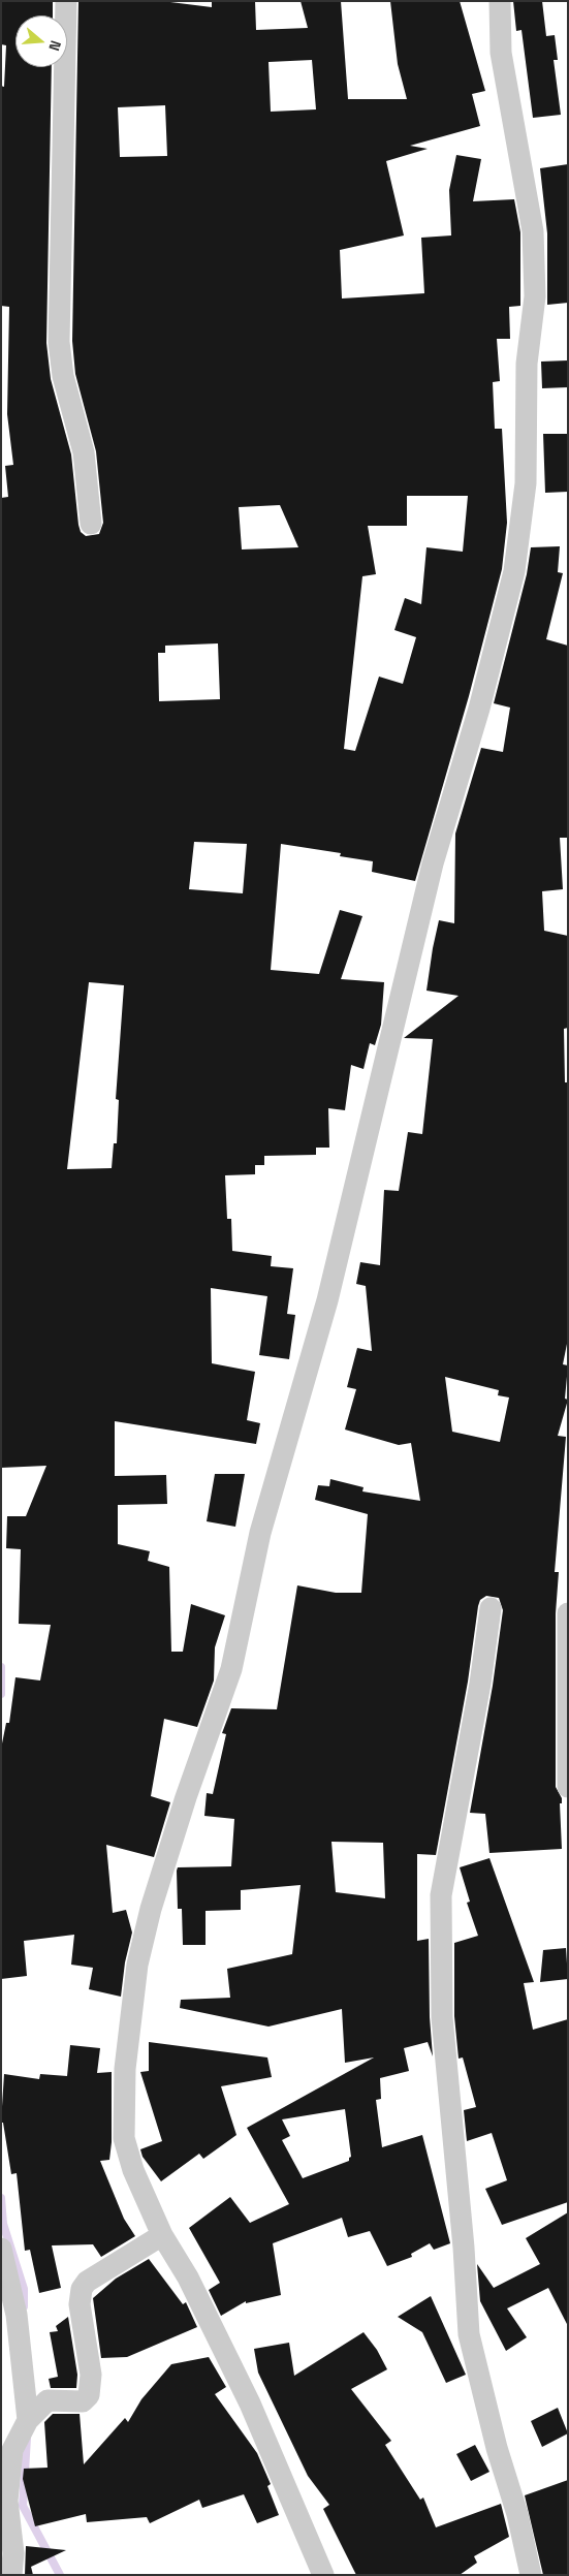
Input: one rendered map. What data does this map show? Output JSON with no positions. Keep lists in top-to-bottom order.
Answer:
{
  "north": "right"
}
